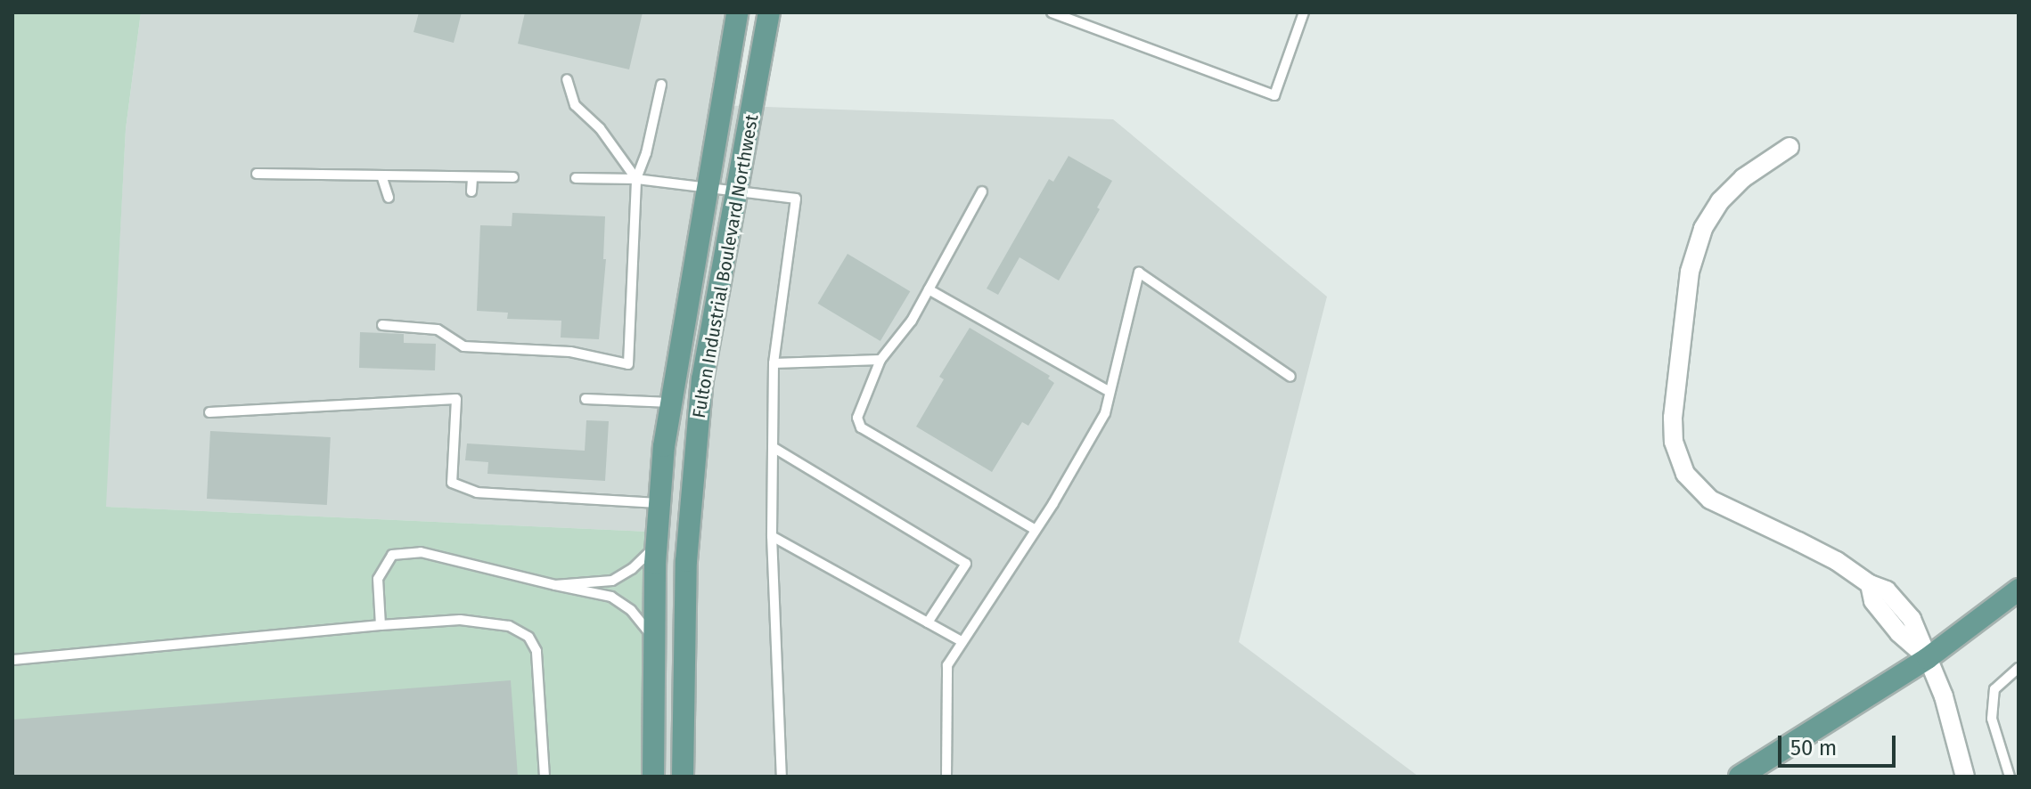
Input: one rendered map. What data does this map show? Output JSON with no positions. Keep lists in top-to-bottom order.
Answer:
{
  "streets": {
    "main road": ["Fulton Industrial Boulevard Northwest"]
  },
  "scale_bar": "50 m"
}
